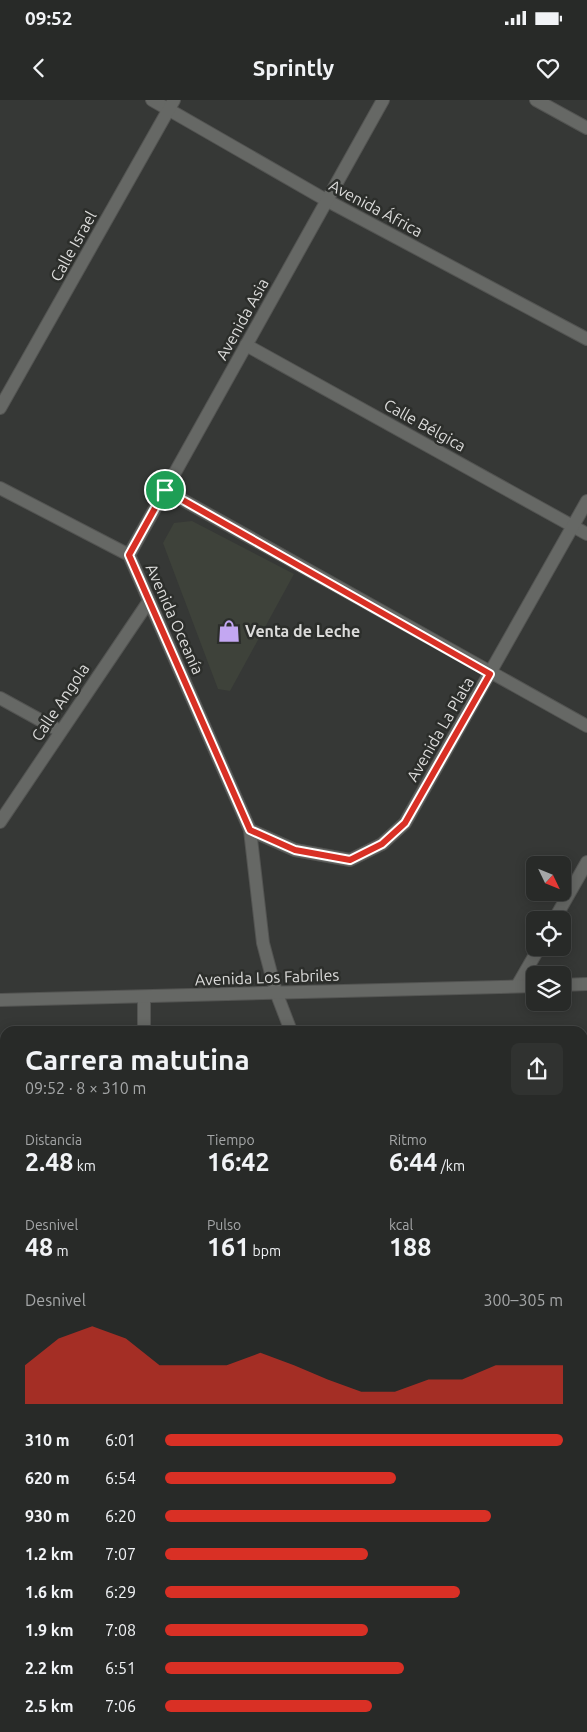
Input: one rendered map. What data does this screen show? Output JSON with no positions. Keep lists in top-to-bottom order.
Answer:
{
  "streets": {
    "street": [
      "Avenida África",
      "Calle Israel",
      "Avenida Asia",
      "Calle Bélgica",
      "Avenida Oceanía",
      "Calle Angola",
      "Avenida La Plata",
      "Avenida Los Fabriles"
    ]
  },
  "crossings": [
    ["Avenida África", "Calle Israel"],
    ["Avenida África", "Avenida Asia"],
    ["Avenida Asia", "Calle Bélgica"],
    ["Avenida Asia", "Avenida Oceanía"],
    ["Calle Bélgica", "Avenida La Plata"],
    ["Avenida Oceanía", "Calle Angola"],
    ["Avenida Oceanía", "Avenida La Plata"],
    ["Avenida Oceanía", "Avenida Los Fabriles"]
  ],
  "places": {
    "shop": ["Venta de Leche"]
  },
  "north": "bottom right",
  "page": {
    "status": "09:52",
    "header": "Sprintly",
    "heading": ["Carrera matutina", "09:52 · 8 × 310 m"],
    "stats": [
      ["Distancia", "2.48 km"],
      ["Tiempo", "16:42"],
      ["Ritmo", "6:44 /km"],
      ["Desnivel", "48 m"],
      ["Pulso", "161 bpm"],
      ["kcal", "188"]
    ],
    "chart": ["Desnivel", "300–305 m"],
    "list": [
      {
        "name": "310 m",
        "note": "6:01"
      },
      {
        "name": "620 m",
        "note": "6:54"
      },
      {
        "name": "930 m",
        "note": "6:20"
      },
      {
        "name": "1.2 km",
        "note": "7:07"
      },
      {
        "name": "1.6 km",
        "note": "6:29"
      },
      {
        "name": "1.9 km",
        "note": "7:08"
      },
      {
        "name": "2.2 km",
        "note": "6:51"
      },
      {
        "name": "2.5 km",
        "note": "7:06"
      }
    ]
  }
}
